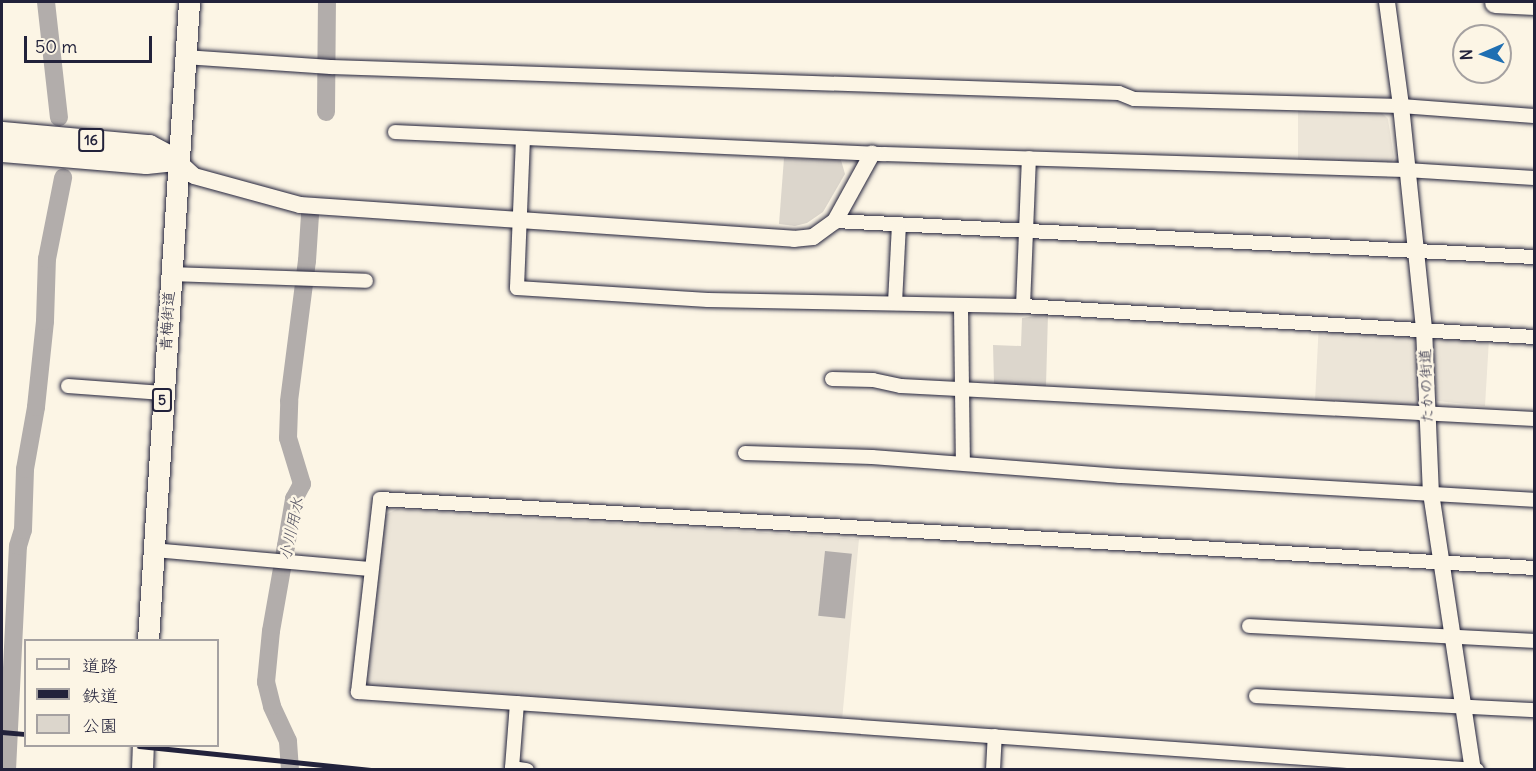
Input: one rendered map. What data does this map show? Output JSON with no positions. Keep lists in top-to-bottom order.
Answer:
{
  "streets": {
    "main road": ["16", "青梅街道", "5"],
    "street": ["たかの街道"]
  },
  "crossings": [
    ["16", "青梅街道"]
  ],
  "water": ["小川用水"],
  "legend": ["道路", "鉄道", "公園"],
  "scale_bar": "50 m",
  "north": "left"
}
